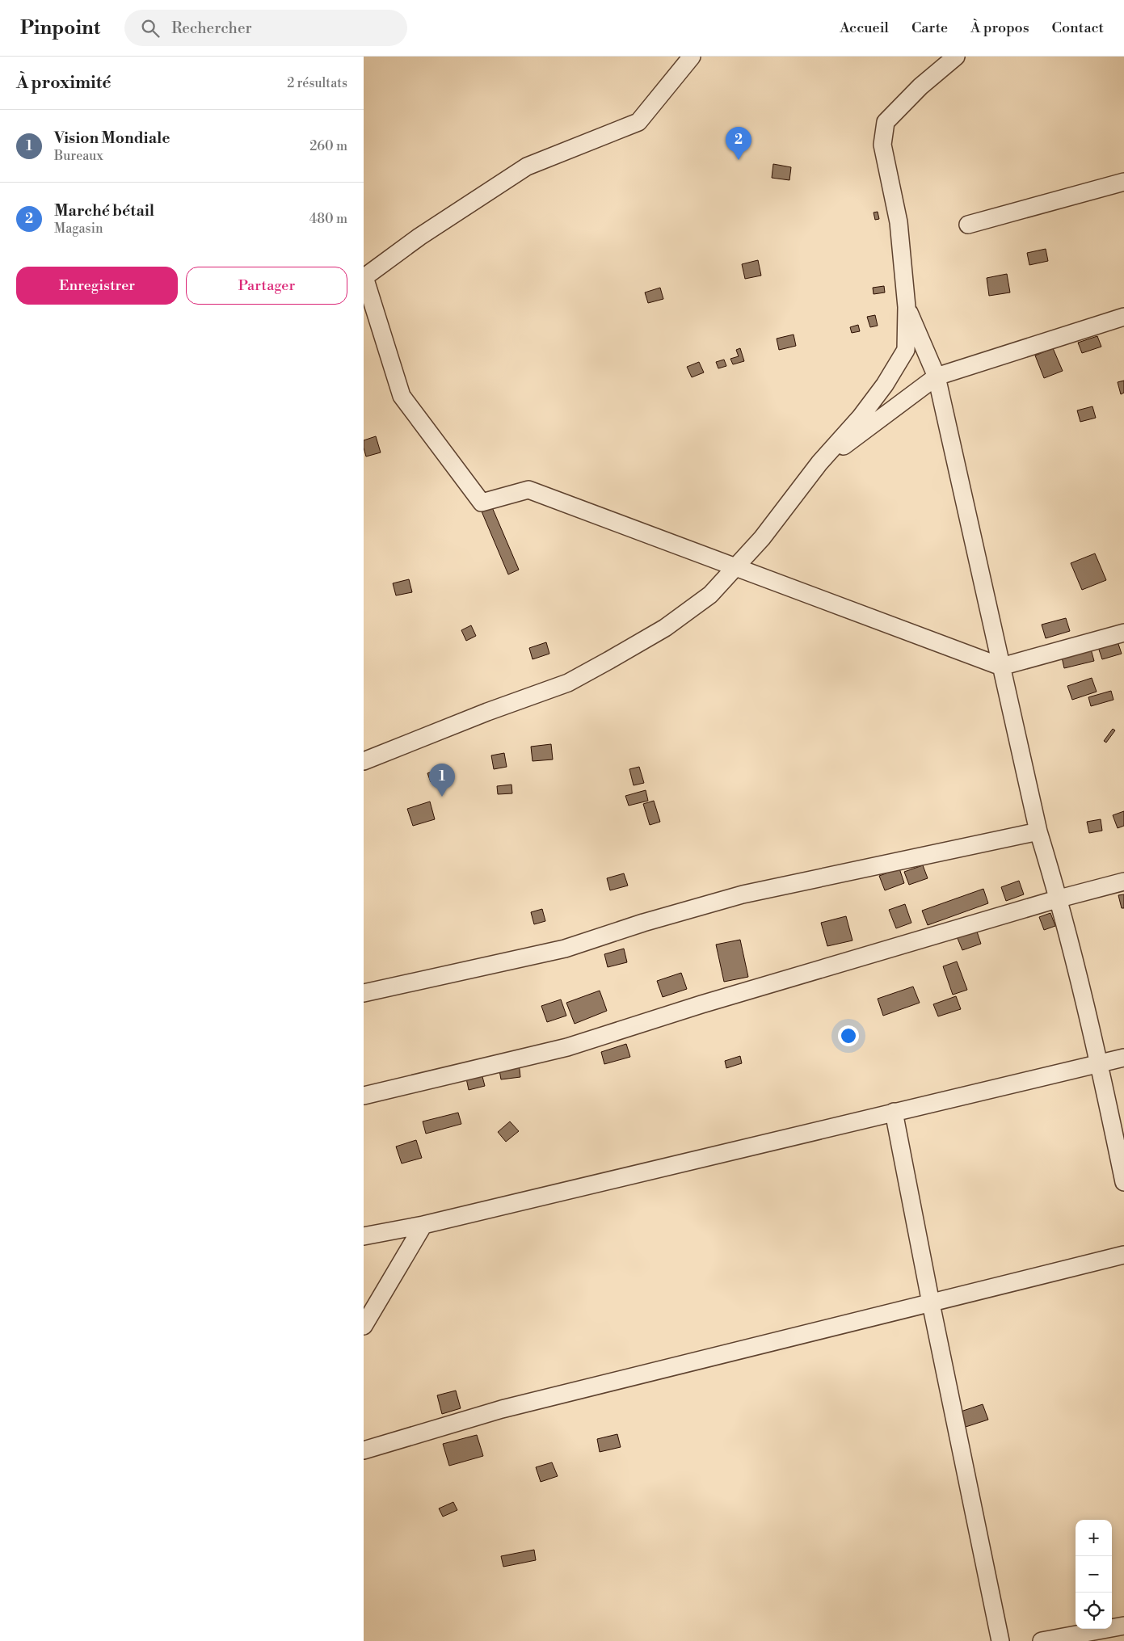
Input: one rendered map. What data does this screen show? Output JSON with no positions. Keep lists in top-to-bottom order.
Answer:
{
  "page": {
    "header": "Pinpoint",
    "search": "Rechercher",
    "nav": [
      "Accueil",
      "Carte",
      "À propos",
      "Contact"
    ],
    "heading": ["À proximité", "2 résultats"],
    "list": [
      {
        "mark": "1",
        "name": "Vision Mondiale",
        "note": "Bureaux",
        "value": "260 m"
      },
      {
        "mark": "2",
        "name": "Marché bétail",
        "note": "Magasin",
        "value": "480 m"
      }
    ],
    "pins": ["2", "1"],
    "buttons": ["Enregistrer", "Partager"],
    "map_buttons": ["+", "−"]
  }
}
